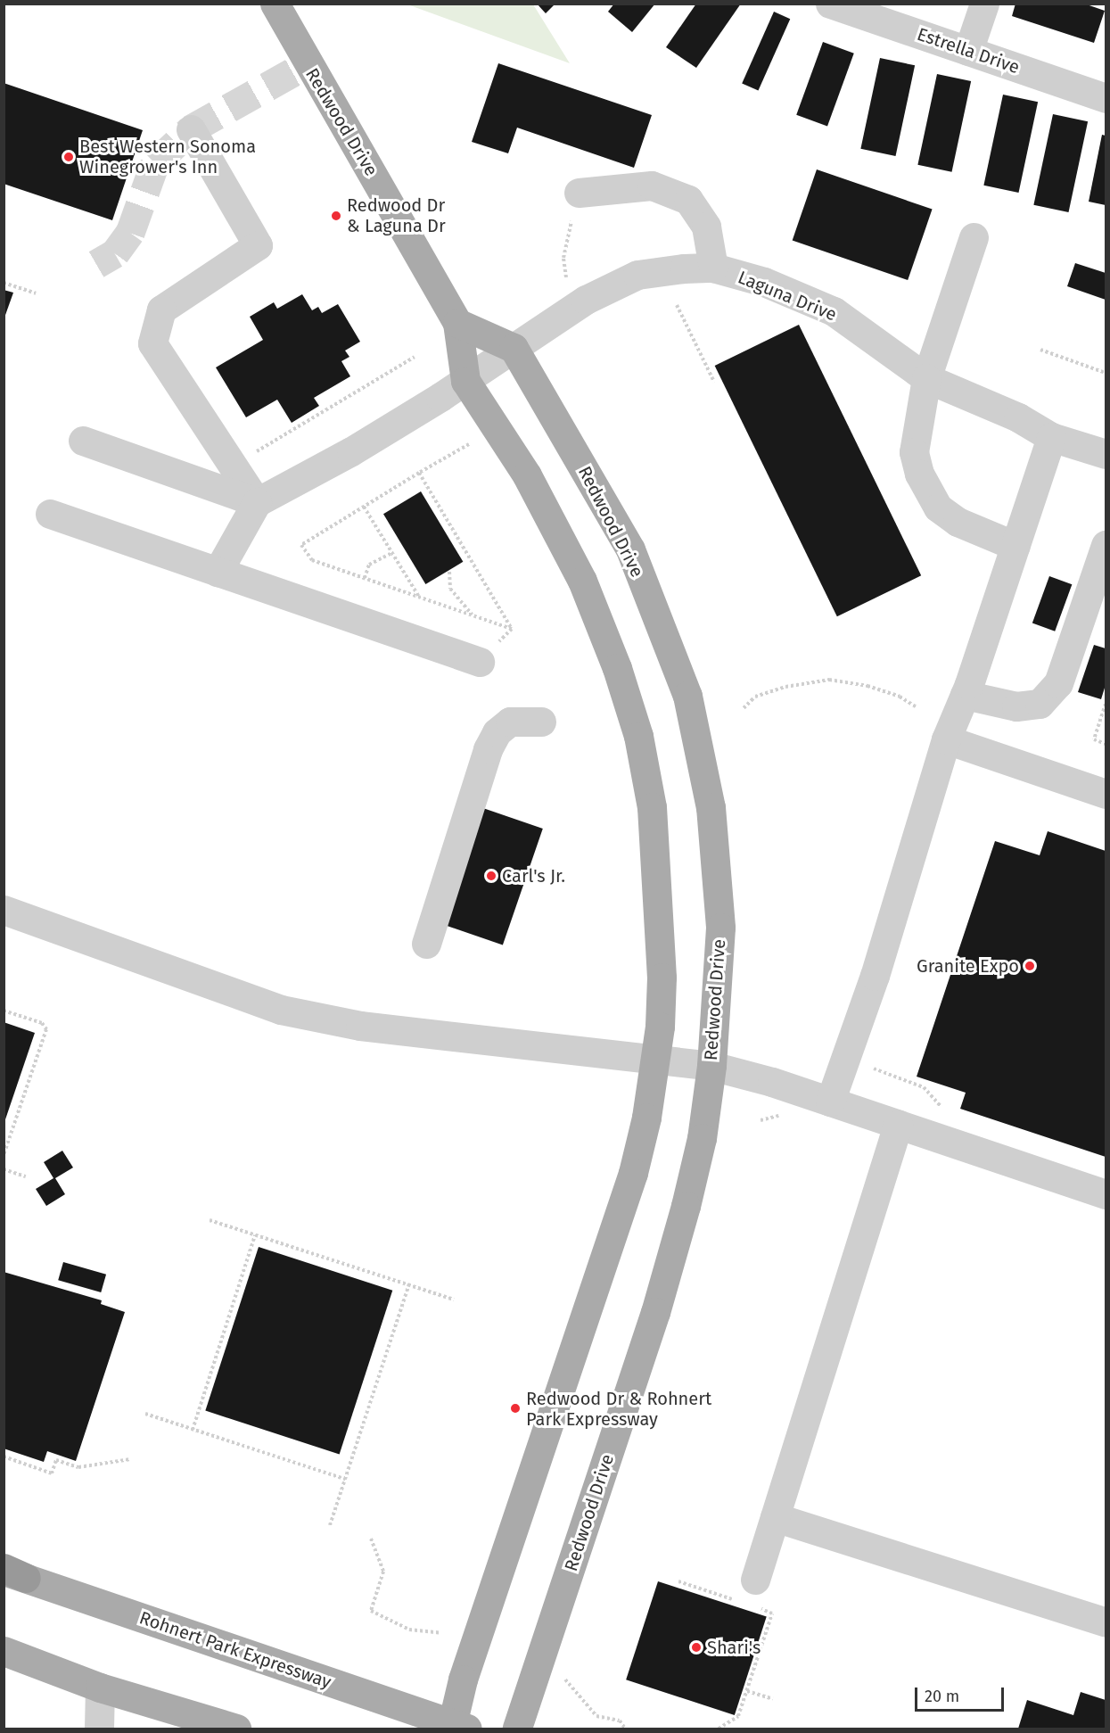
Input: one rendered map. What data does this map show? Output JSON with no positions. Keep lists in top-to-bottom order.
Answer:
{
  "streets": {
    "main road": ["Redwood Drive", "Rohnert Park Expressway"],
    "street": ["Estrella Drive", "Laguna Drive"]
  },
  "crossings": [
    ["Redwood Drive", "Laguna Drive"],
    ["Redwood Drive", "Rohnert Park Expressway"]
  ],
  "places": [
    "Best Western Sonoma Winegrower's Inn",
    "Redwood Dr & Laguna Dr",
    "Carl's Jr.",
    "Granite Expo",
    "Redwood Dr & Rohnert Park Expressway",
    "Shari's"
  ],
  "scale_bar": "20 m"
}
